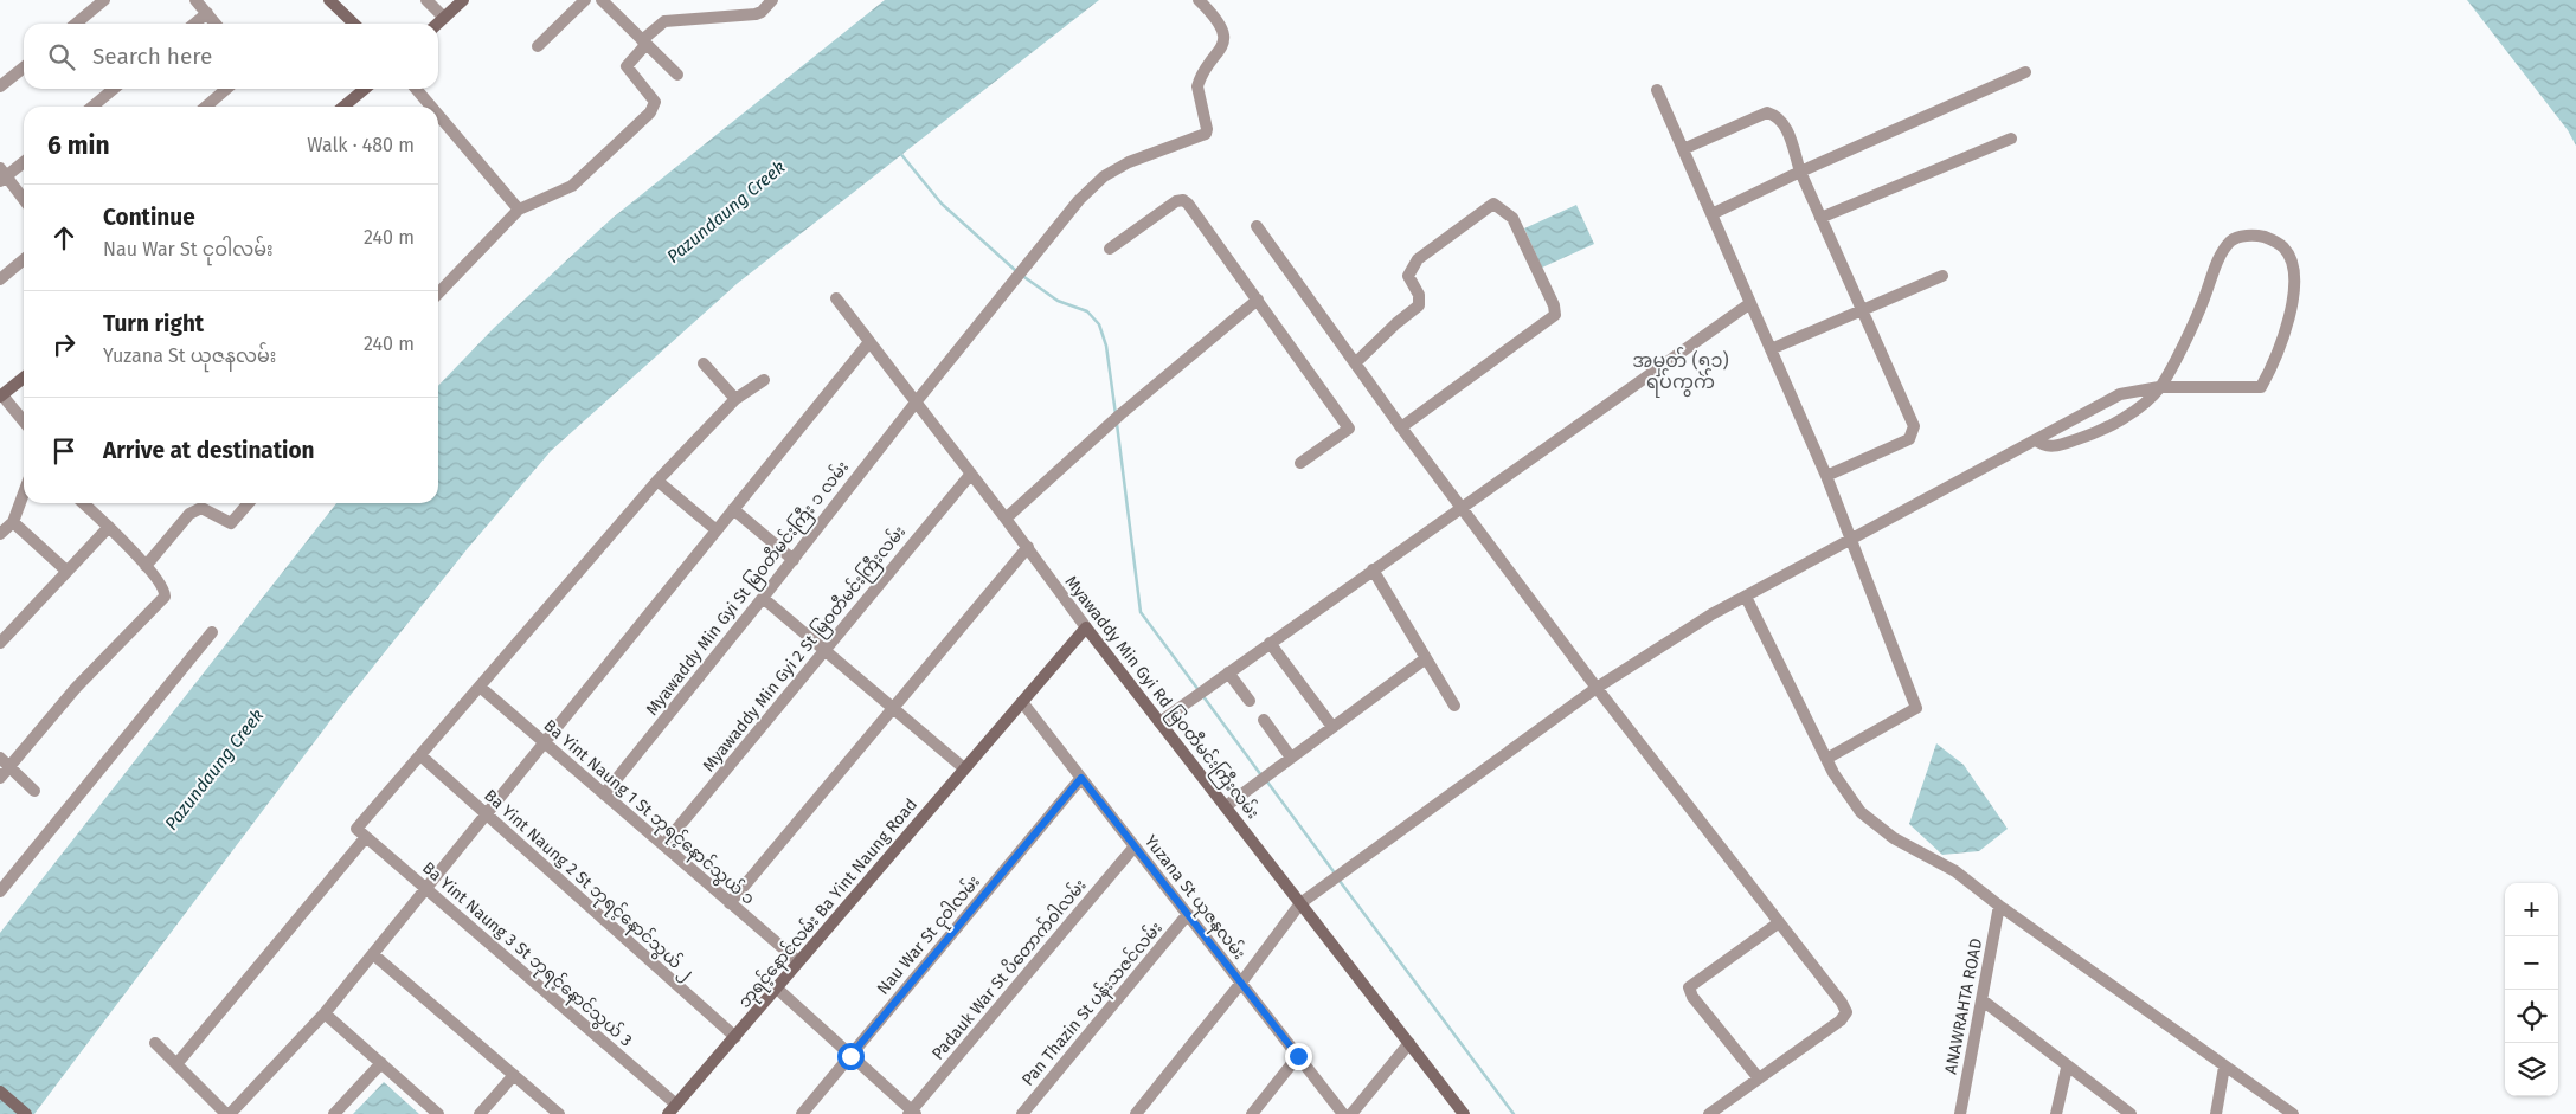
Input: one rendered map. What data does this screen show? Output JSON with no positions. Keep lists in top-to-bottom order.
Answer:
{
  "streets": {
    "main road": ["Myawaddy Min Gyi Rd မြဝတီမင်းကြီးလမ်း", "ဘုရင့်နောင်လမ်း Ba Yint Naung Road"],
    "street": [
      "Myawaddy Min Gyi St မြဝတီမင်းကြီး ၁ လမ်း",
      "Myawaddy Min Gyi 2 St မြဝတီမင်းကြီးလမ်း",
      "Ba Yint Naung 1 St ဘုရင့်နောင်သွယ် ၁",
      "Ba Yint Naung 2 St ဘုရင့်နောင်သွယ် ၂",
      "Yuzana St ယုဇနလမ်း",
      "Nau War St ငုဝါလမ်း",
      "Ba Yint Naung 3 St ဘုရင့်နောင်သွယ် 3",
      "Padauk War St ပိတောက်ဝါလမ်း",
      "Pan Thazin St ပန်းသဇင်လမ်း",
      "ANAWRAHTA ROAD"
    ]
  },
  "crossings": [
    ["Myawaddy Min Gyi St မြဝတီမင်းကြီး ၁ လမ်း", "Myawaddy Min Gyi Rd မြဝတီမင်းကြီးလမ်း"],
    ["Myawaddy Min Gyi St မြဝတီမင်းကြီး ၁ လမ်း", "Ba Yint Naung 1 St ဘုရင့်နောင်သွယ် ၁"],
    ["Myawaddy Min Gyi 2 St မြဝတီမင်းကြီးလမ်း", "Myawaddy Min Gyi Rd မြဝတီမင်းကြီးလမ်း"],
    ["Myawaddy Min Gyi 2 St မြဝတီမင်းကြီးလမ်း", "Ba Yint Naung 1 St ဘုရင့်နောင်သွယ် ၁"],
    ["Myawaddy Min Gyi Rd မြဝတီမင်းကြီးလမ်း", "ဘုရင့်နောင်လမ်း Ba Yint Naung Road"],
    ["Ba Yint Naung 1 St ဘုရင့်နောင်သွယ် ၁", "ဘုရင့်နောင်လမ်း Ba Yint Naung Road"],
    ["Ba Yint Naung 2 St ဘုရင့်နောင်သွယ် ၂", "ဘုရင့်နောင်လမ်း Ba Yint Naung Road"],
    ["Yuzana St ယုဇနလမ်း", "ဘုရင့်နောင်လမ်း Ba Yint Naung Road"],
    ["Yuzana St ယုဇနလမ်း", "Nau War St ငုဝါလမ်း"],
    ["Yuzana St ယုဇနလမ်း", "Padauk War St ပိတောက်ဝါလမ်း"],
    ["Yuzana St ယုဇနလမ်း", "Pan Thazin St ပန်းသဇင်လမ်း"],
    ["ဘုရင့်နောင်လမ်း Ba Yint Naung Road", "Ba Yint Naung 3 St ဘုရင့်နောင်သွယ် 3"]
  ],
  "districts": ["အမှတ် (၅၁) ရပ်ကွက်"],
  "water": ["Pazundaung Creek"],
  "page": {
    "search": "Search here",
    "heading": ["6 min", "Walk · 480 m"],
    "list": [
      ["Continue", "Nau War St ငုဝါလမ်း", "240 m"],
      ["Turn right", "Yuzana St ယုဇနလမ်း", "240 m"],
      "Arrive at destination"
    ],
    "map_buttons": ["+", "−"]
  }
}
